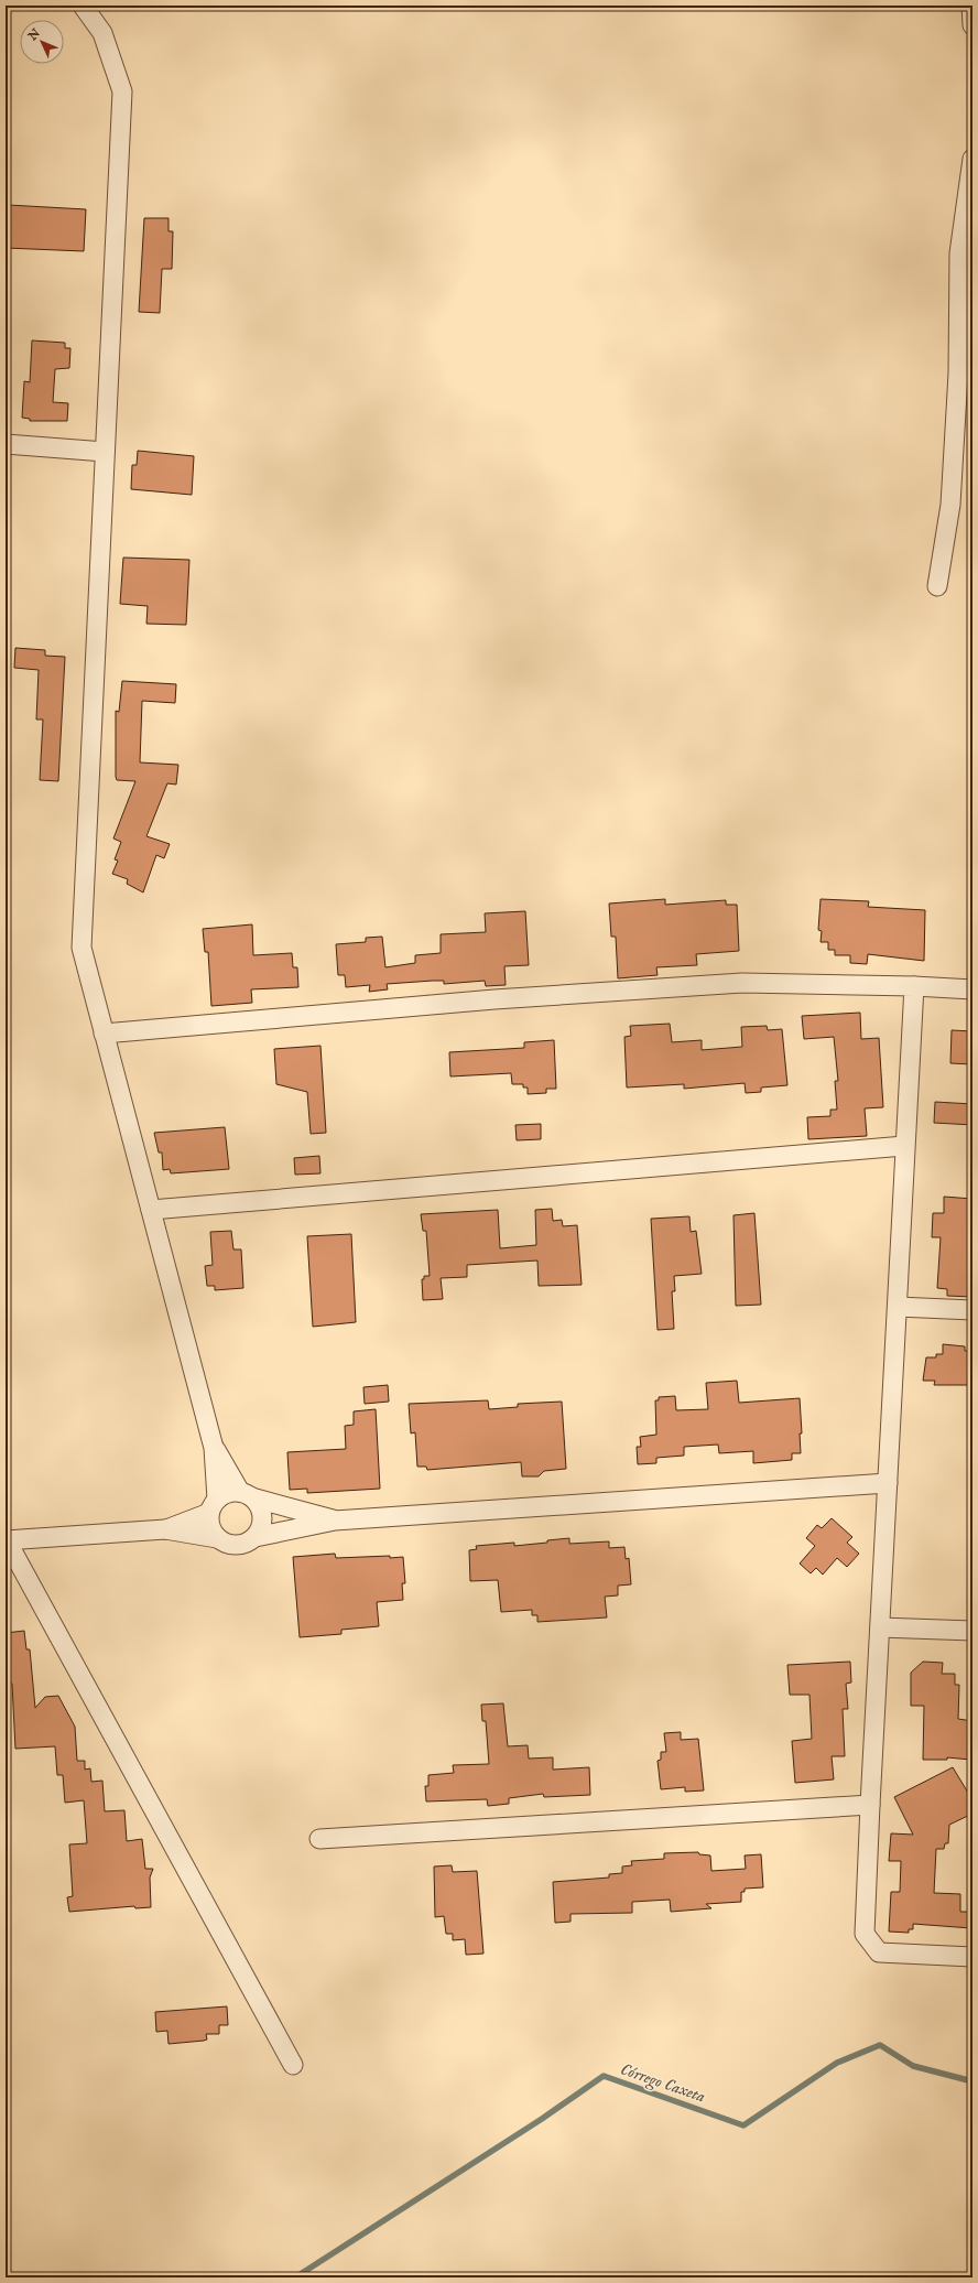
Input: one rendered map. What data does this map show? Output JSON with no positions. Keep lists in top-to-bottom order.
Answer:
{
  "water": ["Córrego Caxeta"],
  "north": "top left"
}
